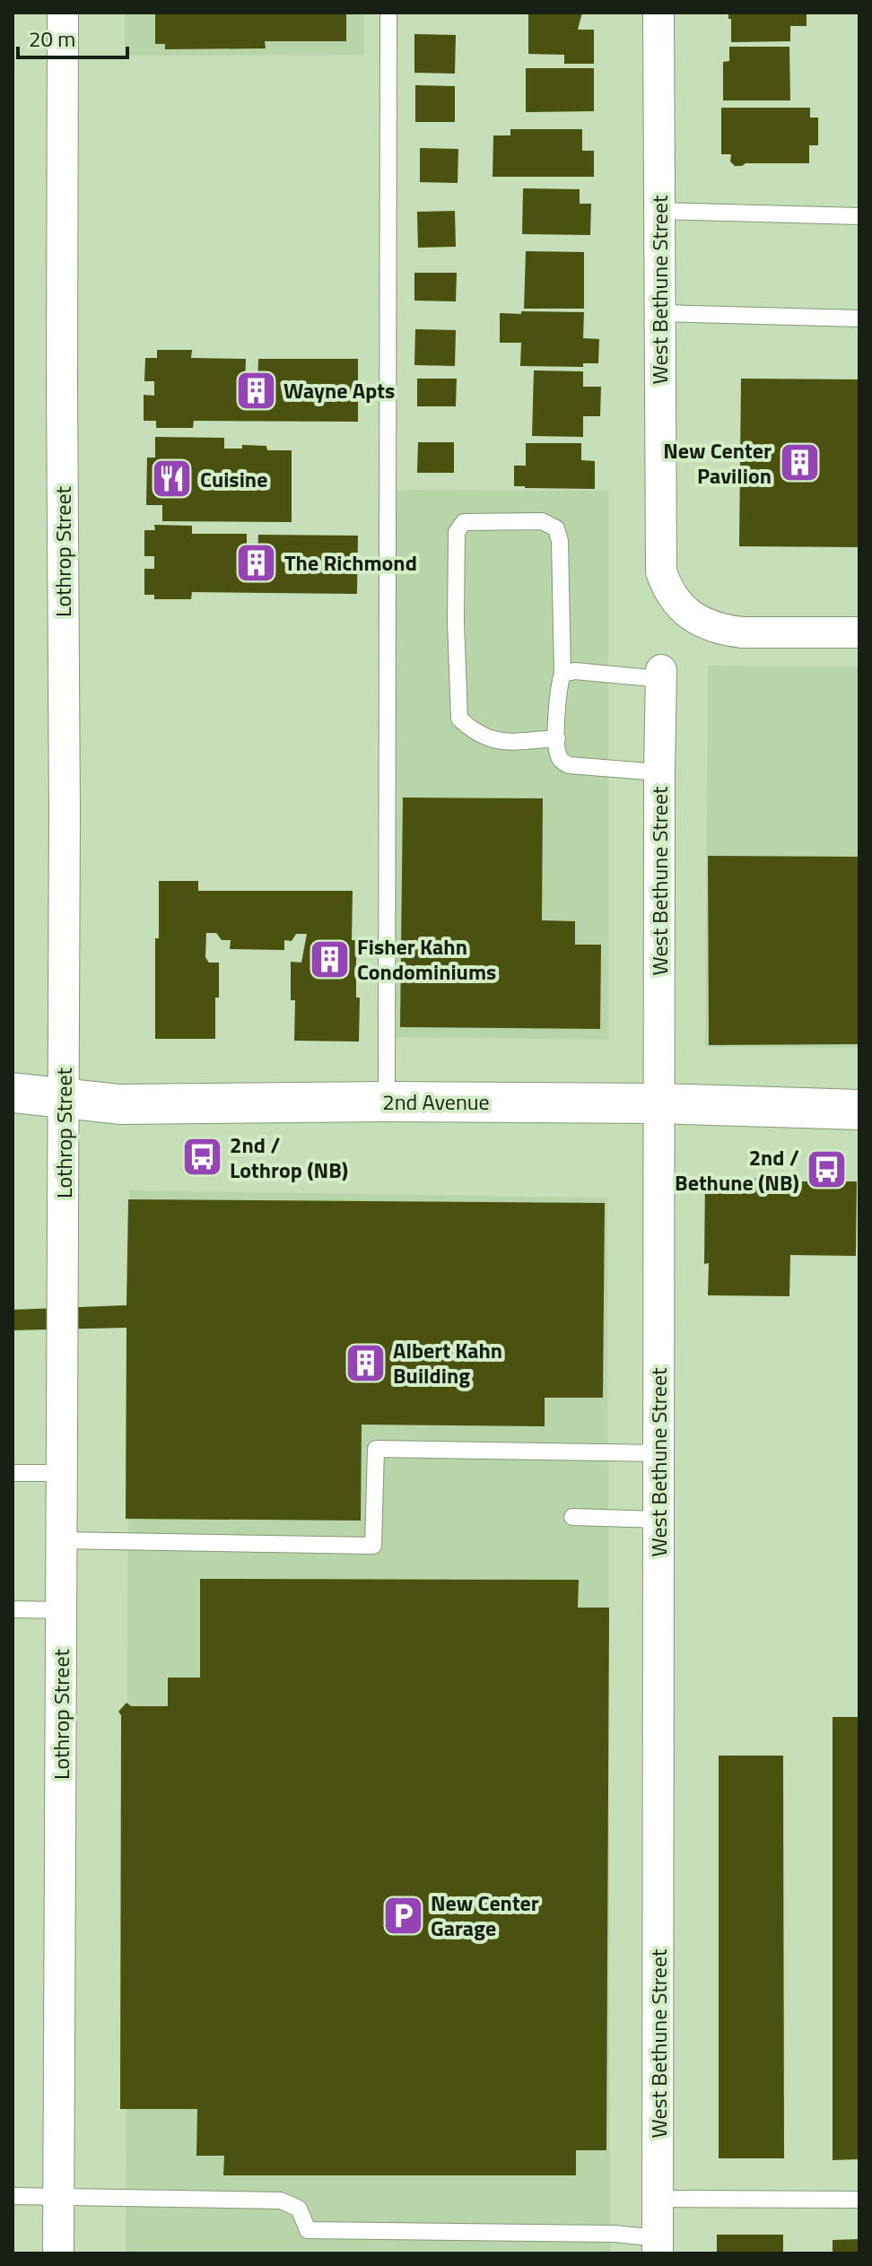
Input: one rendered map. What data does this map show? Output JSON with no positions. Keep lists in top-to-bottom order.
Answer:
{
  "streets": {
    "street": ["West Bethune Street", "Lothrop Street", "2nd Avenue"]
  },
  "crossings": [
    ["West Bethune Street", "2nd Avenue"],
    ["Lothrop Street", "2nd Avenue"]
  ],
  "places": {
    "building": [
      "Wayne Apts",
      "New Center Pavilion",
      "The Richmond",
      "Fisher Kahn Condominiums",
      "Albert Kahn Building"
    ],
    "restaurant": ["Cuisine"],
    "bus stop": ["2nd / Lothrop (NB)", "2nd / Bethune (NB)"],
    "parking": ["New Center Garage"]
  },
  "scale_bar": "20 m"
}
